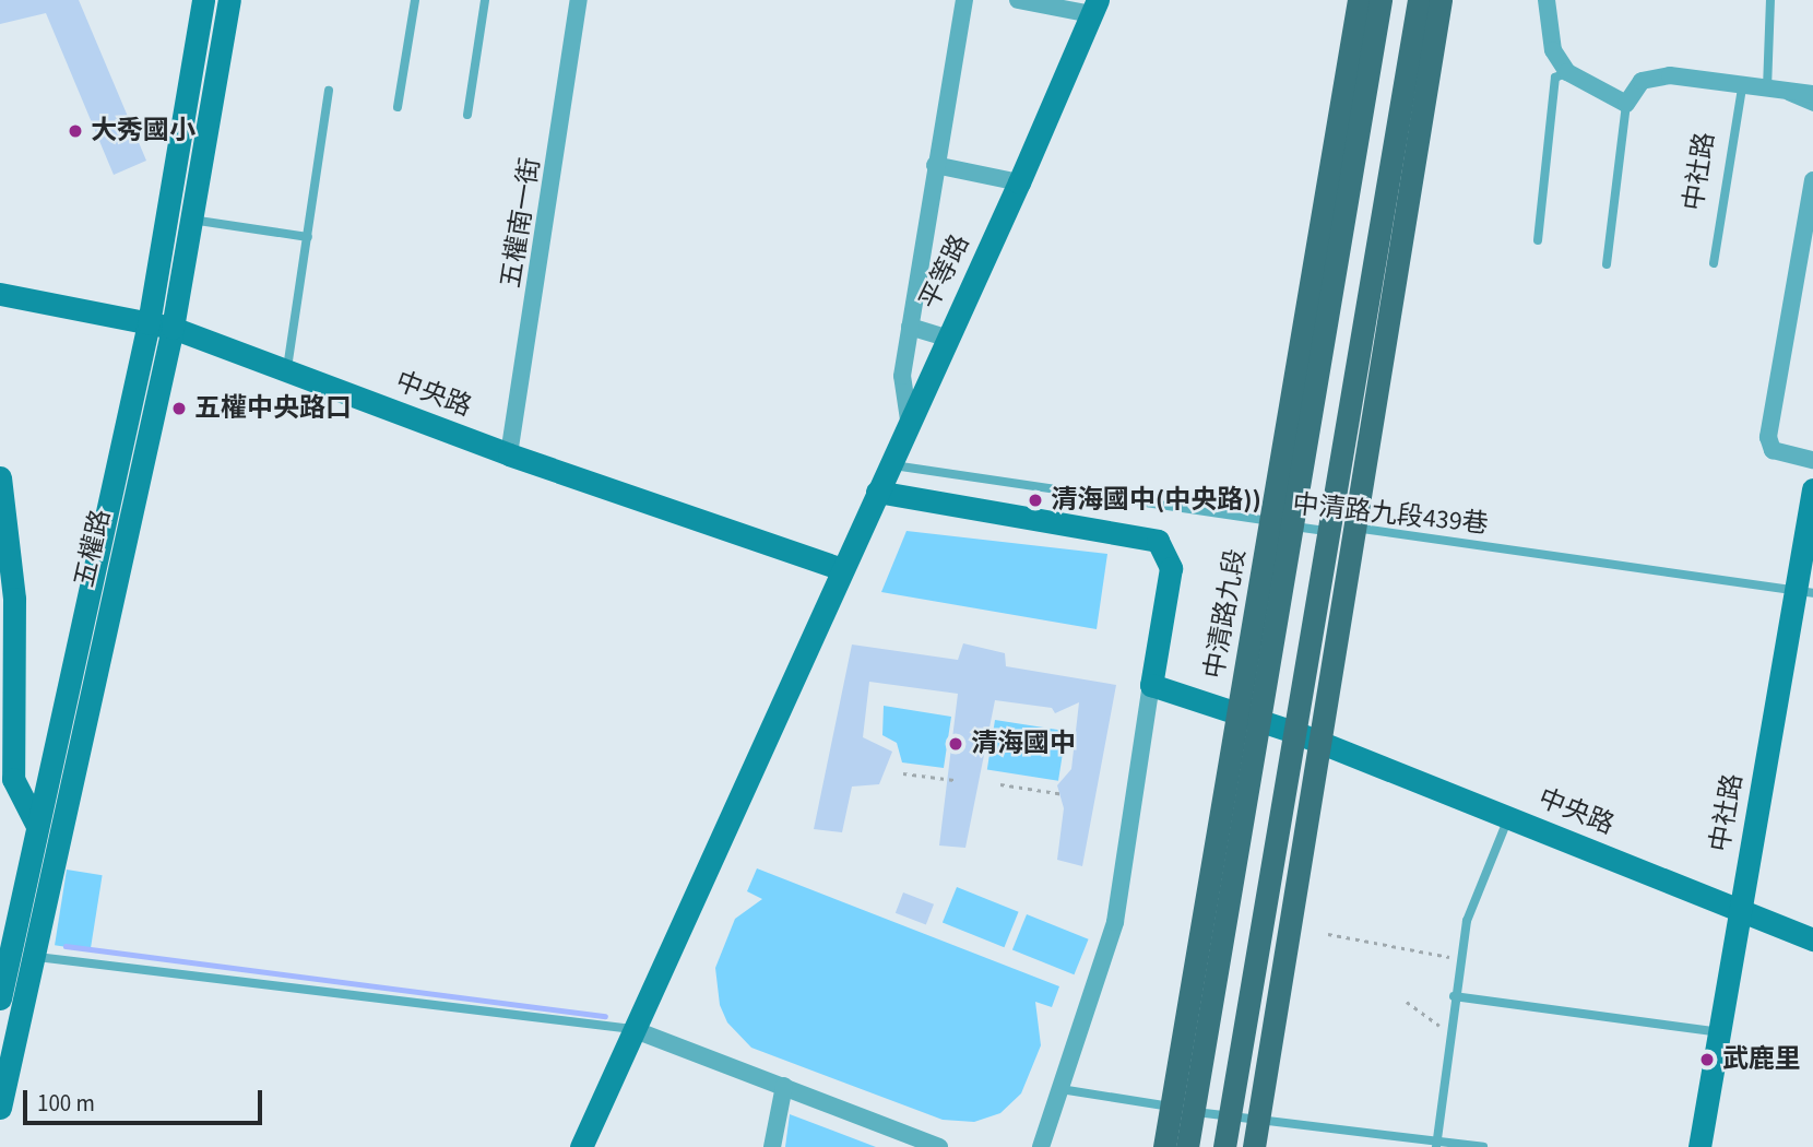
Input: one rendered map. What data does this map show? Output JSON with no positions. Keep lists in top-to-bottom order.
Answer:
{
  "streets": {
    "main road": ["中清路九段"],
    "street": [
      "中社路",
      "五權南一街",
      "平等路",
      "中央路",
      "五權路"
    ],
    "lane": ["中清路九段439巷"]
  },
  "crossings": [
    ["中社路", "中央路"],
    ["中社路", "中清路九段439巷"],
    ["五權南一街", "中央路"],
    ["平等路", "中央路"],
    ["平等路", "中清路九段439巷"],
    ["中央路", "五權路"],
    ["中央路", "中清路九段"],
    ["中清路九段439巷", "中清路九段"]
  ],
  "places": [
    "大秀國小",
    "五權中央路口",
    "清海國中(中央路))",
    "清海國中",
    "武鹿里"
  ],
  "scale_bar": "100 m"
}
